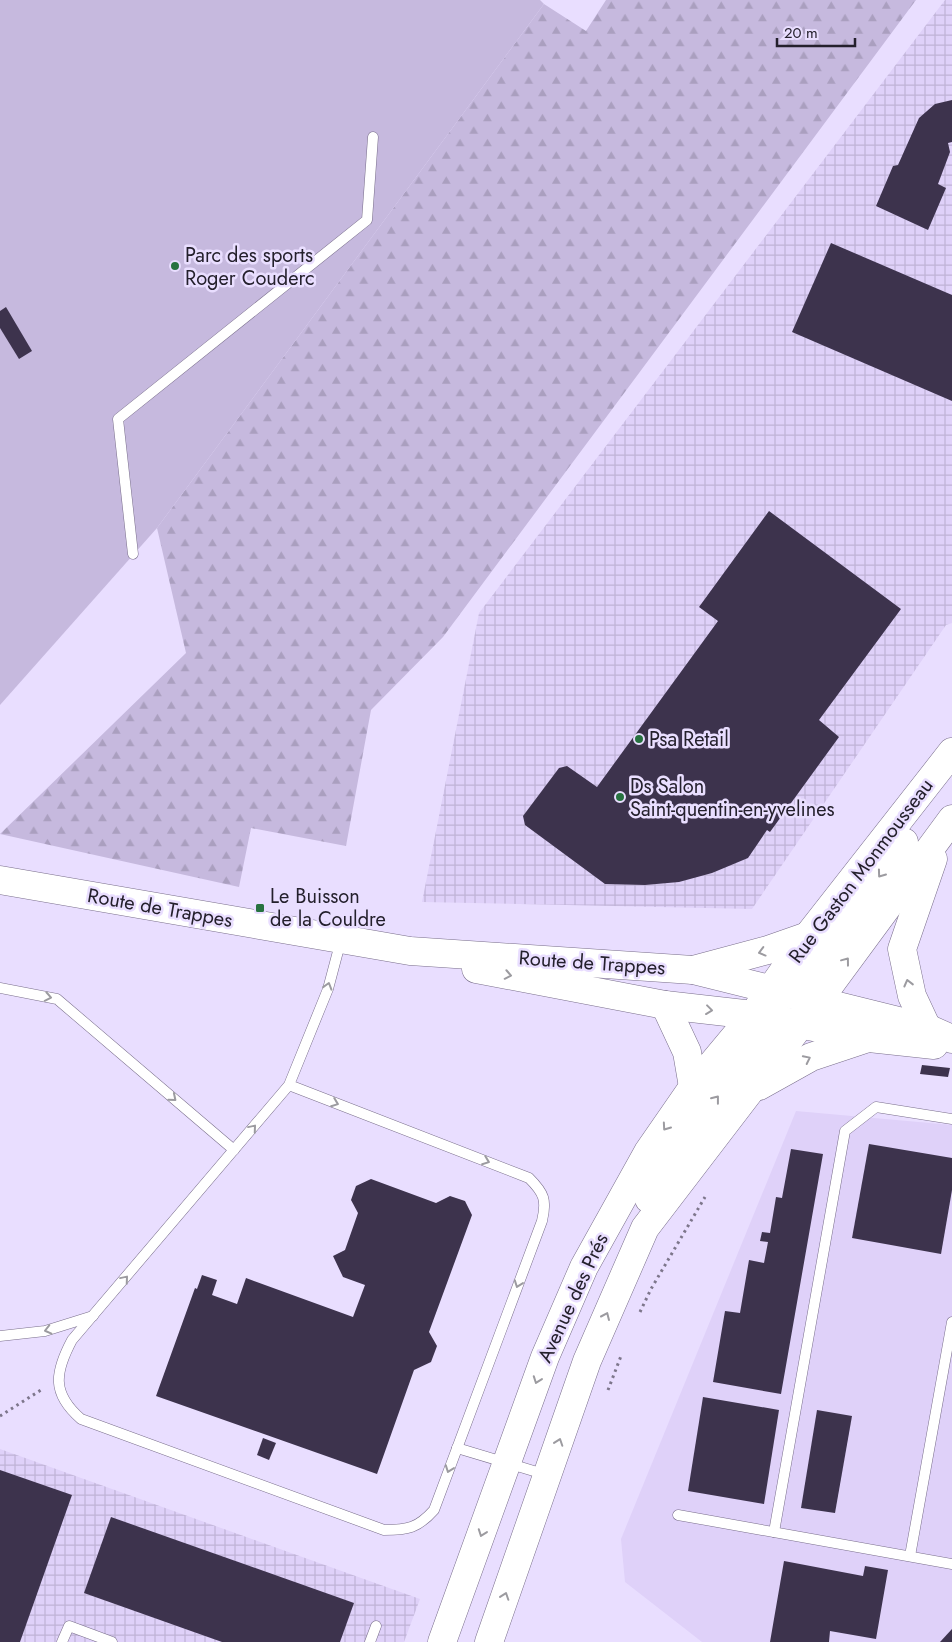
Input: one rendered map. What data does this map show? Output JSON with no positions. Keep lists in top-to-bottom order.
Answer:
{
  "streets": {
    "main road": ["Rue Gaston Monmousseau", "Route de Trappes", "Avenue des Prés"]
  },
  "crossings": [
    ["Rue Gaston Monmousseau", "Route de Trappes"],
    ["Rue Gaston Monmousseau", "Avenue des Prés"],
    ["Route de Trappes", "Avenue des Prés"]
  ],
  "places": {
    "other": ["Parc des sports Roger Couderc", "Psa Retail", "Ds Salon Saint-quentin-en-yvelines"],
    "transit": ["Le Buisson de la Couldre"]
  },
  "scale_bar": "20 m"
}
